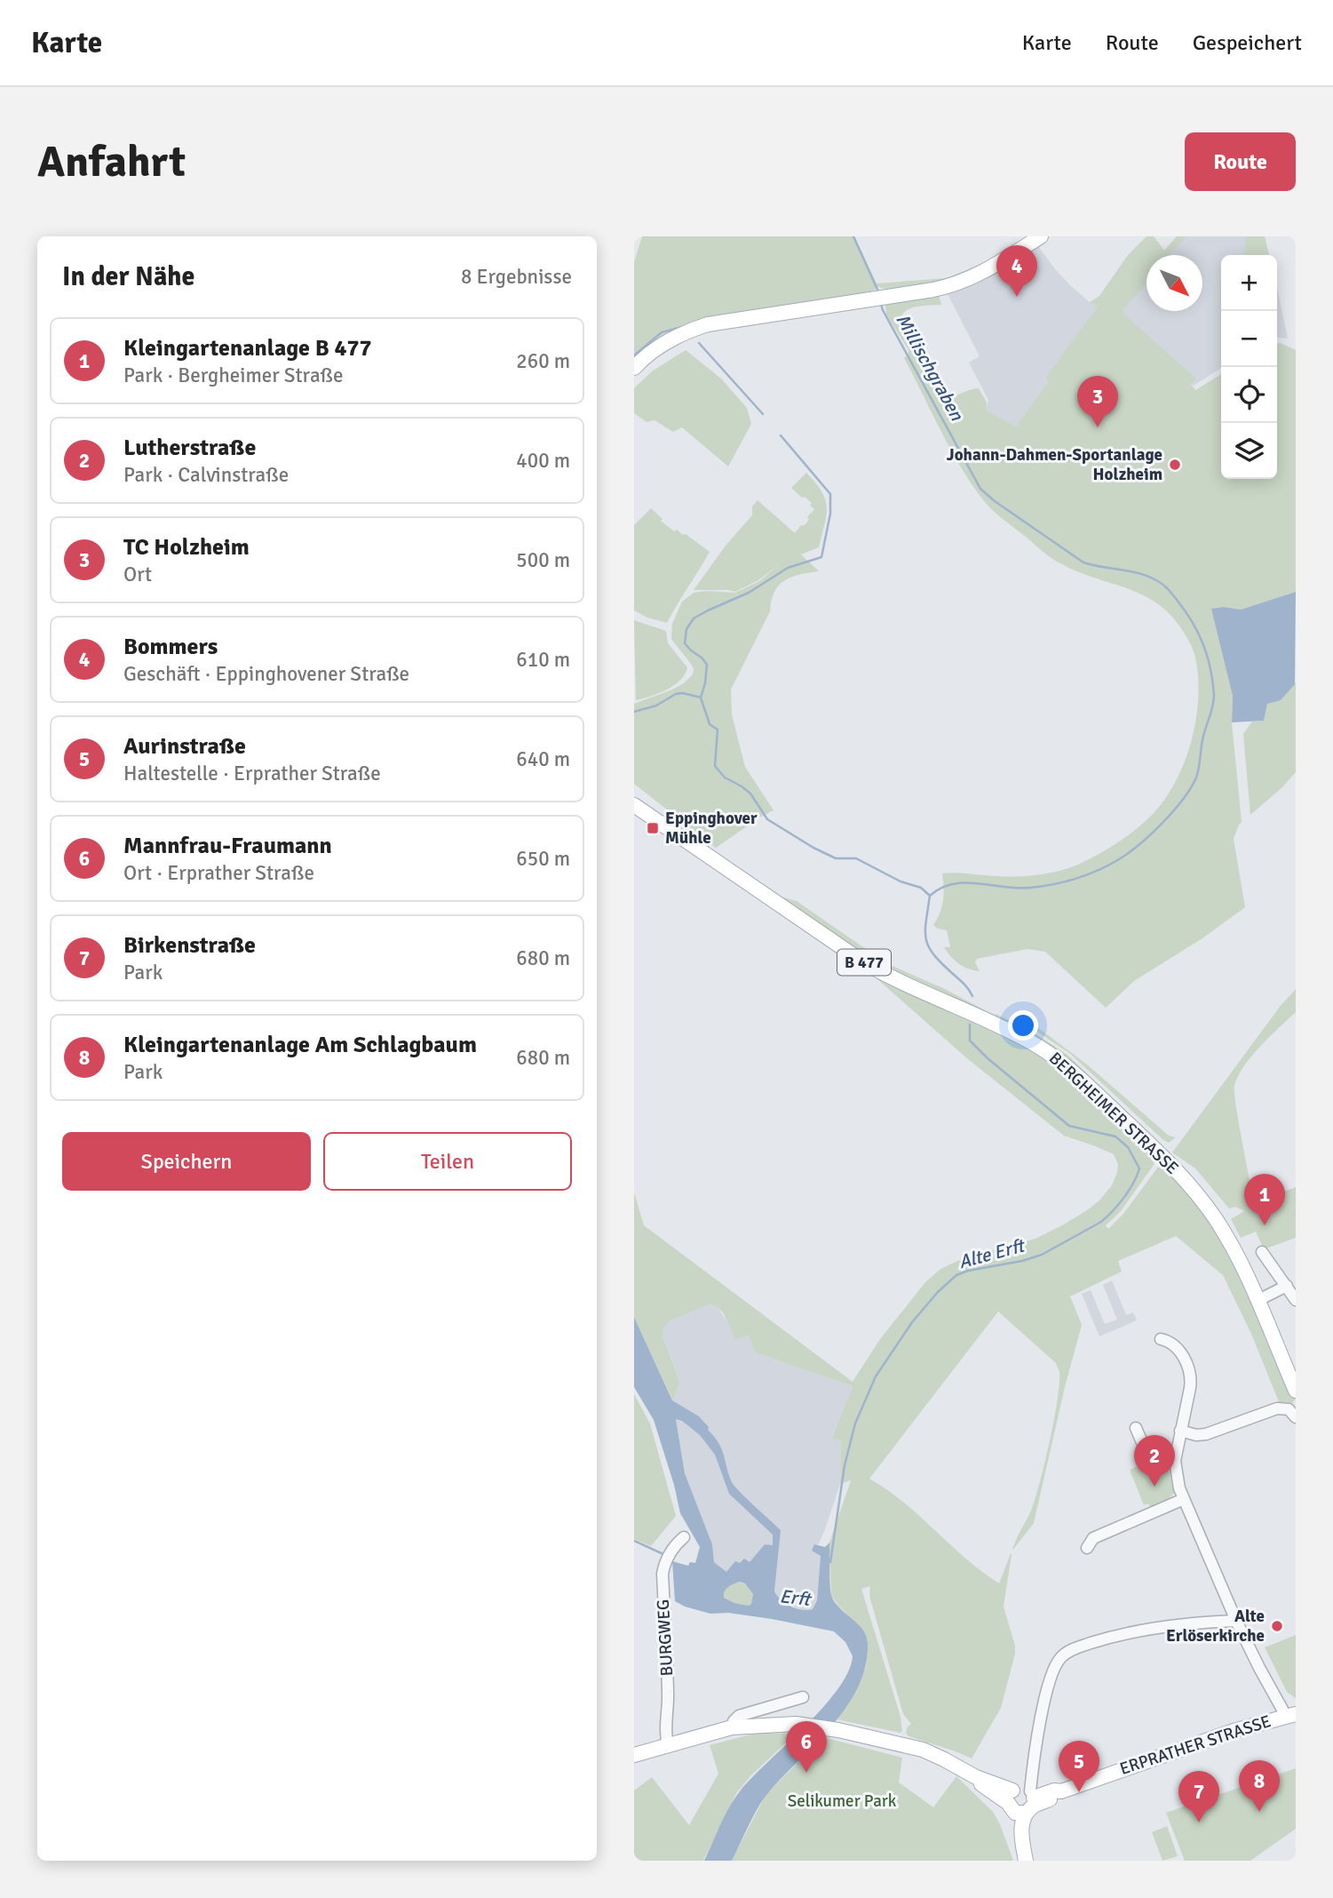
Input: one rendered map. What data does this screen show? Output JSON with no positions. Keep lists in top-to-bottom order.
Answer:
{
  "streets": {
    "main road": ["B 477", "BERGHEIMER STRASSE", "ERPRATHER STRASSE"],
    "street": ["BURGWEG"]
  },
  "water": ["Millischgraben", "Alte Erft", "Erft"],
  "parks": ["Selikumer Park"],
  "places": {
    "other": ["Johann-Dahmen-Sportanlage Holzheim", "Alte Erlöserkirche"],
    "transit": ["Eppinghover Mühle"]
  },
  "north": "bottom right",
  "page": {
    "header": "Karte",
    "nav": ["Karte", "Route", "Gespeichert"],
    "buttons": [
      "Route",
      ["Speichern", "Teilen"]
    ],
    "title": "Anfahrt",
    "heading": ["In der Nähe", "8 Ergebnisse"],
    "pins": [
      "4",
      "3",
      "1",
      "2",
      "6",
      "5",
      "8",
      "7"
    ],
    "map_buttons": ["+", "−"],
    "list": [
      {
        "mark": "1",
        "name": "Kleingartenanlage B 477",
        "note": "Park · Bergheimer Straße",
        "value": "260 m"
      },
      {
        "mark": "2",
        "name": "Lutherstraße",
        "note": "Park · Calvinstraße",
        "value": "400 m"
      },
      {
        "mark": "3",
        "name": "TC Holzheim",
        "note": "Ort",
        "value": "500 m"
      },
      {
        "mark": "4",
        "name": "Bommers",
        "note": "Geschäft · Eppinghovener Straße",
        "value": "610 m"
      },
      {
        "mark": "5",
        "name": "Aurinstraße",
        "note": "Haltestelle · Erprather Straße",
        "value": "640 m"
      },
      {
        "mark": "6",
        "name": "Mannfrau-Fraumann",
        "note": "Ort · Erprather Straße",
        "value": "650 m"
      },
      {
        "mark": "7",
        "name": "Birkenstraße",
        "note": "Park",
        "value": "680 m"
      },
      {
        "mark": "8",
        "name": "Kleingartenanlage Am Schlagbaum",
        "note": "Park",
        "value": "680 m"
      }
    ]
  }
}
